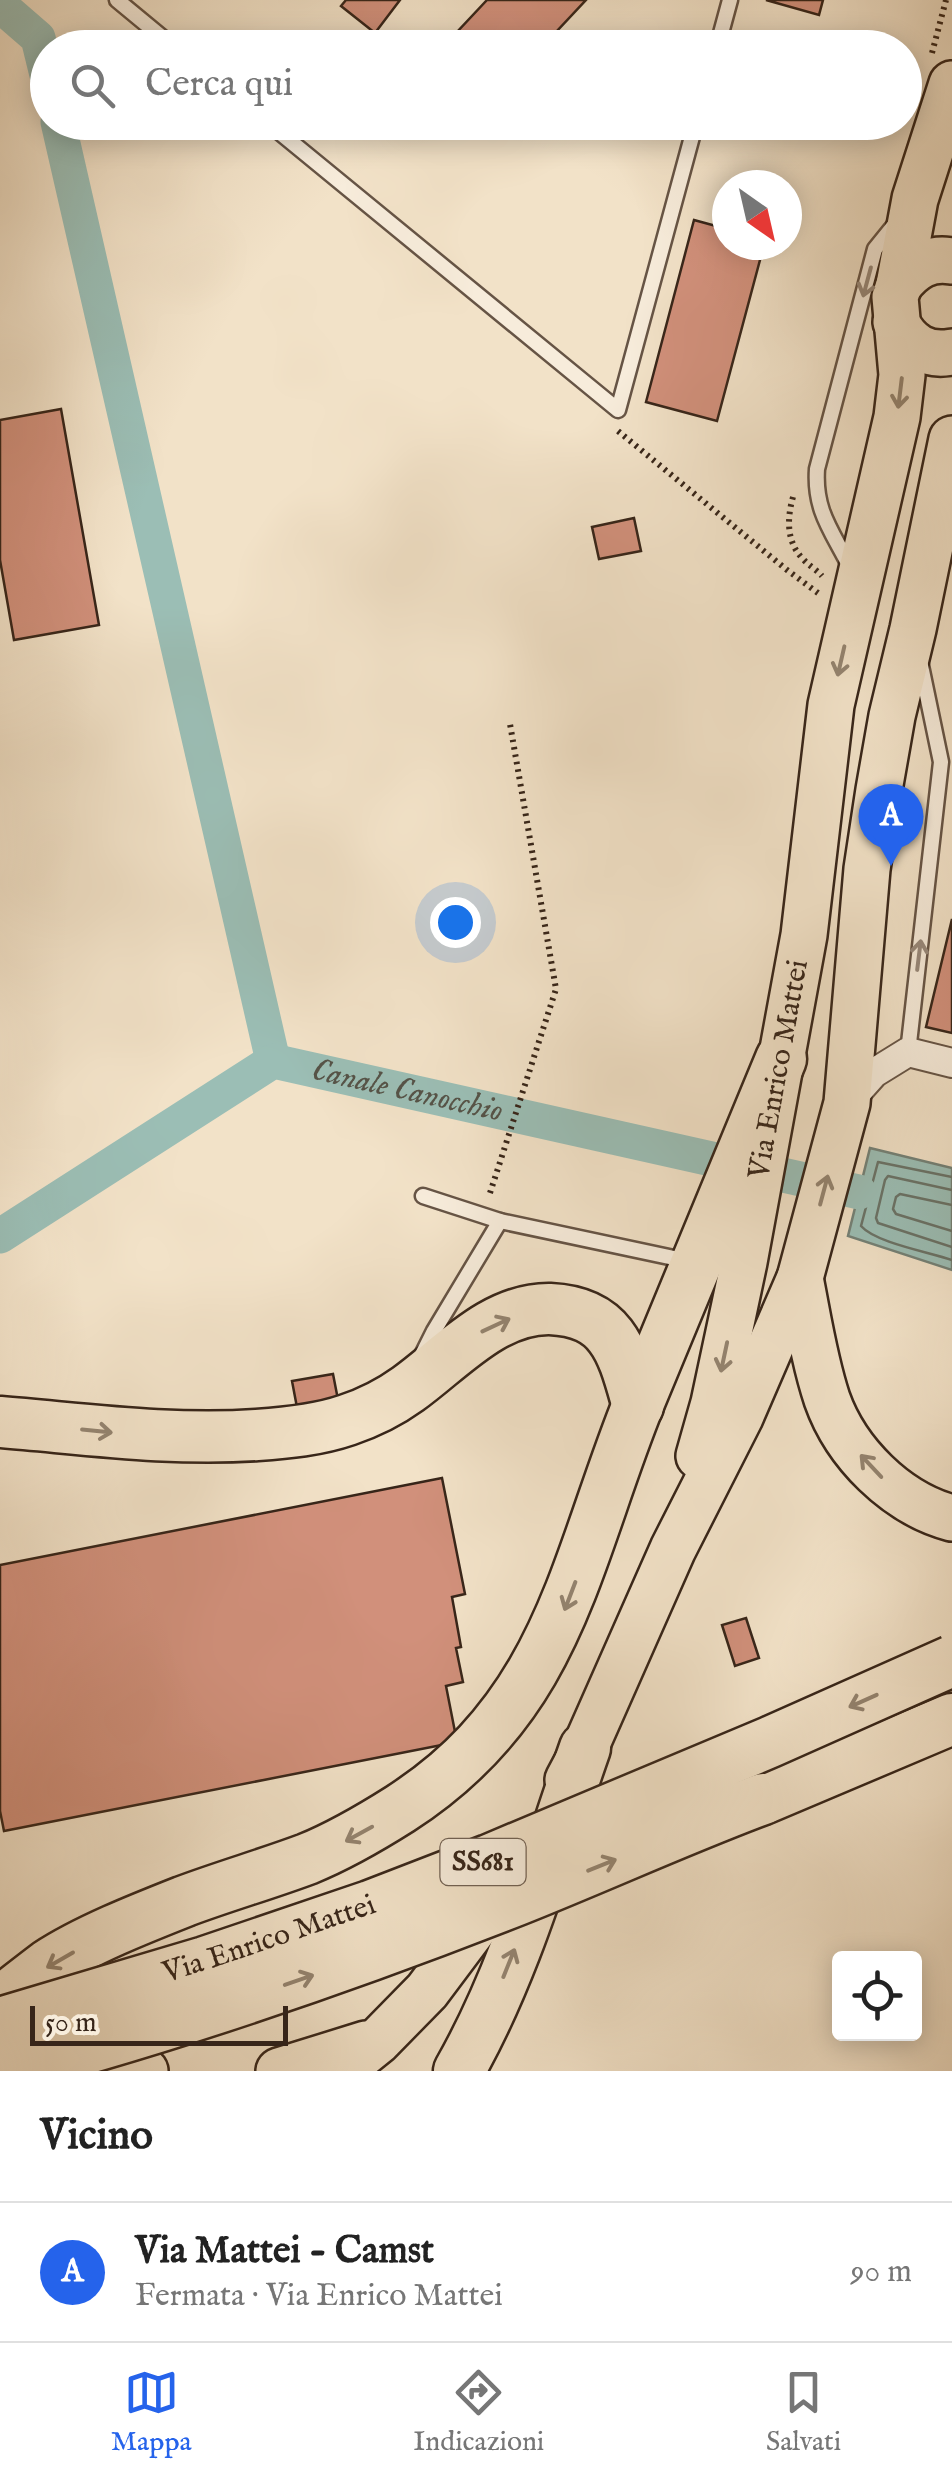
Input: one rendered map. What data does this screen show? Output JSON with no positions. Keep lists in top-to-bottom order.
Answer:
{
  "streets": {
    "highway": ["Via Enrico Mattei", "SS681"]
  },
  "water": ["Canale Canocchio"],
  "scale_bar": "50 m",
  "north": "bottom right",
  "page": {
    "search": "Cerca qui",
    "pins": "A",
    "scale": "50 m",
    "heading": "Vicino",
    "list": [
      {
        "mark": "A",
        "name": "Via Mattei - Camst",
        "note": "Fermata · Via Enrico Mattei",
        "value": "90 m"
      }
    ],
    "nav": ["Mappa", "Indicazioni", "Salvati"]
  }
}
